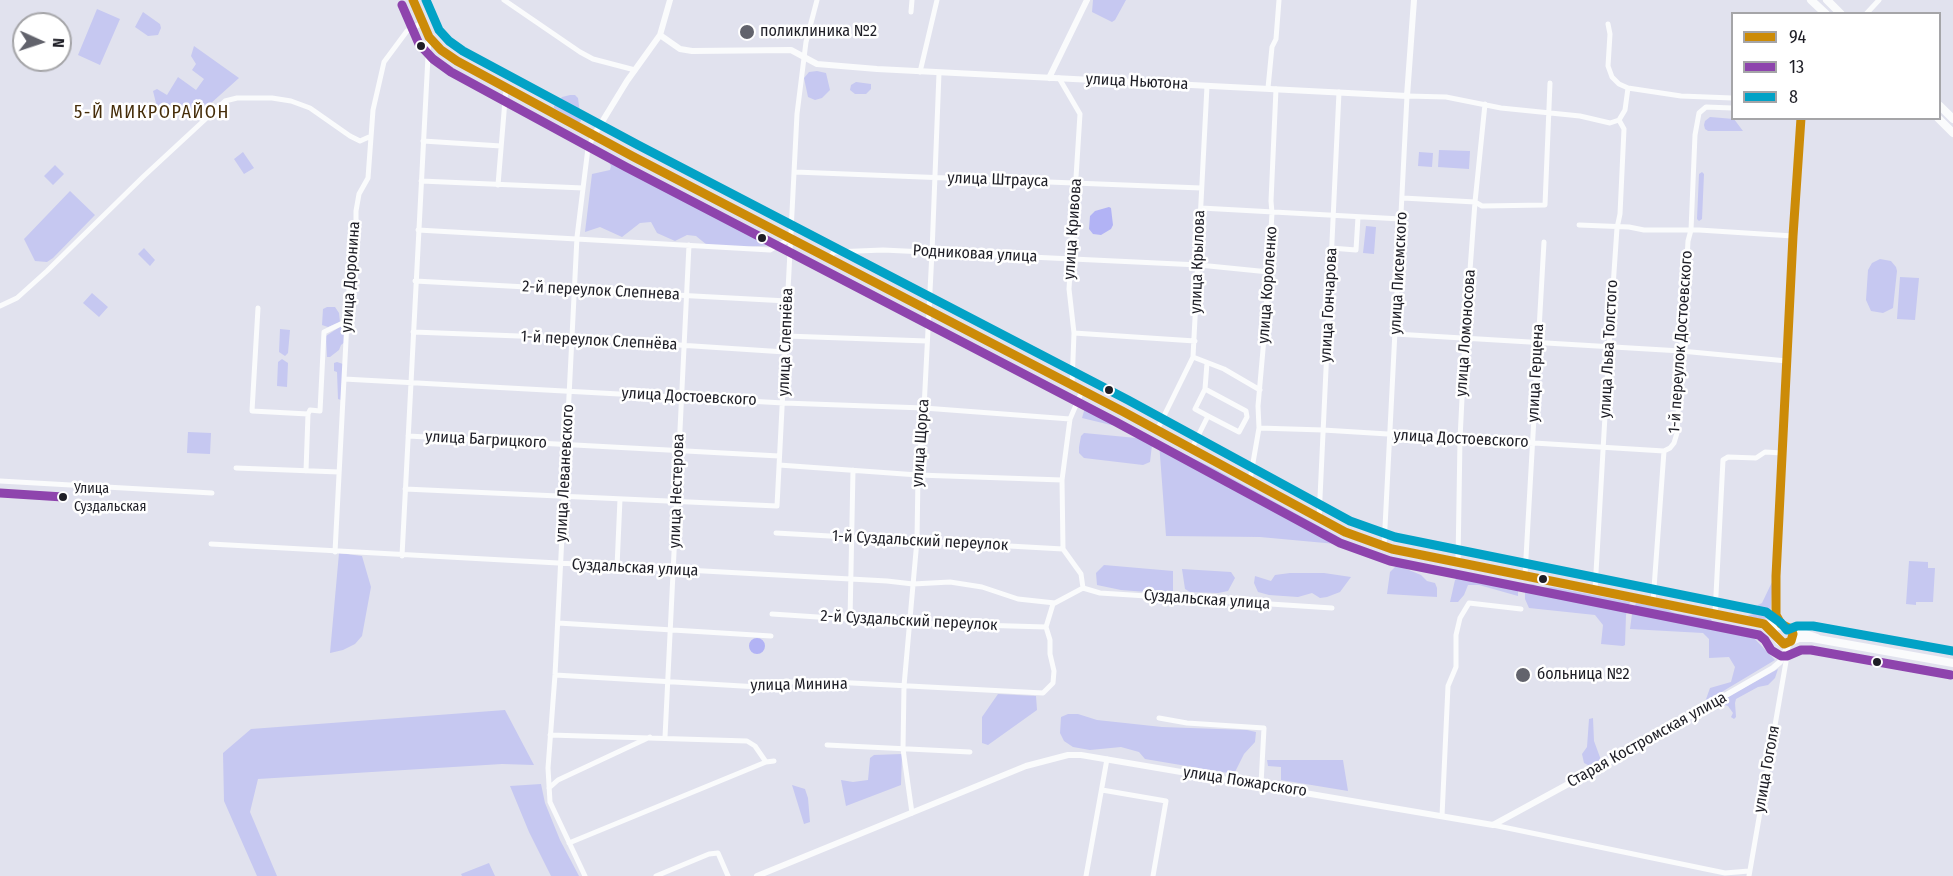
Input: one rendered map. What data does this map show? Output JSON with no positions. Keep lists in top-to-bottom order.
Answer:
{
  "streets": {
    "street": [
      "улица Ньютона",
      "улица Штрауса",
      "улица Кривова",
      "Родниковая улица",
      "улица Крылова",
      "улица Писемского",
      "улица Доронина",
      "улица Короленко",
      "2-й переулок Слепнева",
      "улица Гончарова",
      "улица Ломоносова",
      "1-й переулок Слепнёва",
      "улица Слепнёва",
      "1-й переулок Достоевского",
      "улица Льва Толстого",
      "улица Герцена",
      "улица Достоевского",
      "улица Багрицкого",
      "улица Щорса",
      "улица Леваневского",
      "улица Нестерова",
      "1-й Суздальский переулок",
      "Суздальская улица",
      "2-й Суздальский переулок",
      "улица Минина",
      "Старая Костромская улица",
      "улица Гоголя",
      "улица Пожарского"
    ]
  },
  "crossings": [
    ["улица Ньютона", "улица Кривова"],
    ["улица Ньютона", "улица Крылова"],
    ["улица Ньютона", "улица Писемского"],
    ["улица Ньютона", "улица Короленко"],
    ["улица Ньютона", "улица Гончарова"],
    ["улица Ньютона", "улица Ломоносова"],
    ["улица Ньютона", "улица Слепнёва"],
    ["улица Ньютона", "улица Льва Толстого"],
    ["улица Ньютона", "улица Щорса"],
    ["улица Штрауса", "улица Кривова"],
    ["улица Штрауса", "улица Крылова"],
    ["улица Штрауса", "улица Слепнёва"],
    ["улица Штрауса", "улица Щорса"],
    ["улица Кривова", "Родниковая улица"],
    ["Родниковая улица", "улица Крылова"],
    ["Родниковая улица", "улица Короленко"],
    ["Родниковая улица", "улица Щорса"],
    ["улица Писемского", "улица Достоевского"],
    ["улица Доронина", "улица Достоевского"],
    ["улица Доронина", "Суздальская улица"],
    ["улица Короленко", "улица Достоевского"],
    ["2-й переулок Слепнева", "улица Слепнёва"],
    ["2-й переулок Слепнева", "улица Леваневского"],
    ["2-й переулок Слепнева", "улица Нестерова"],
    ["улица Гончарова", "улица Достоевского"],
    ["улица Ломоносова", "улица Достоевского"],
    ["1-й переулок Слепнёва", "улица Слепнёва"],
    ["1-й переулок Слепнёва", "улица Леваневского"],
    ["1-й переулок Слепнёва", "улица Нестерова"],
    ["улица Слепнёва", "улица Достоевского"],
    ["улица Слепнёва", "улица Багрицкого"],
    ["улица Слепнёва", "улица Нестерова"],
    ["1-й переулок Достоевского", "улица Достоевского"],
    ["улица Льва Толстого", "улица Достоевского"],
    ["улица Герцена", "улица Достоевского"],
    ["улица Достоевского", "улица Щорса"],
    ["улица Достоевского", "улица Леваневского"],
    ["улица Достоевского", "улица Нестерова"],
    ["улица Багрицкого", "улица Леваневского"],
    ["улица Багрицкого", "улица Нестерова"],
    ["улица Щорса", "1-й Суздальский переулок"],
    ["улица Щорса", "Суздальская улица"],
    ["улица Щорса", "2-й Суздальский переулок"],
    ["улица Щорса", "улица Минина"],
    ["улица Щорса", "улица Пожарского"],
    ["улица Леваневского", "Суздальская улица"],
    ["улица Леваневского", "улица Минина"],
    ["улица Нестерова", "Суздальская улица"],
    ["улица Нестерова", "улица Минина"],
    ["2-й Суздальский переулок", "улица Минина"],
    ["Старая Костромская улица", "улица Гоголя"],
    ["Старая Костромская улица", "улица Пожарского"],
    ["улица Гоголя", "улица Пожарского"]
  ],
  "districts": ["5-Й МИКРОРАЙОН"],
  "places": ["поликлиника №2", "Улица Суздальская", "больница №2"],
  "lines": ["transit line 94", "transit line 8", "transit line 13"],
  "legend": ["94", "13", "8"],
  "north": "right"
}
